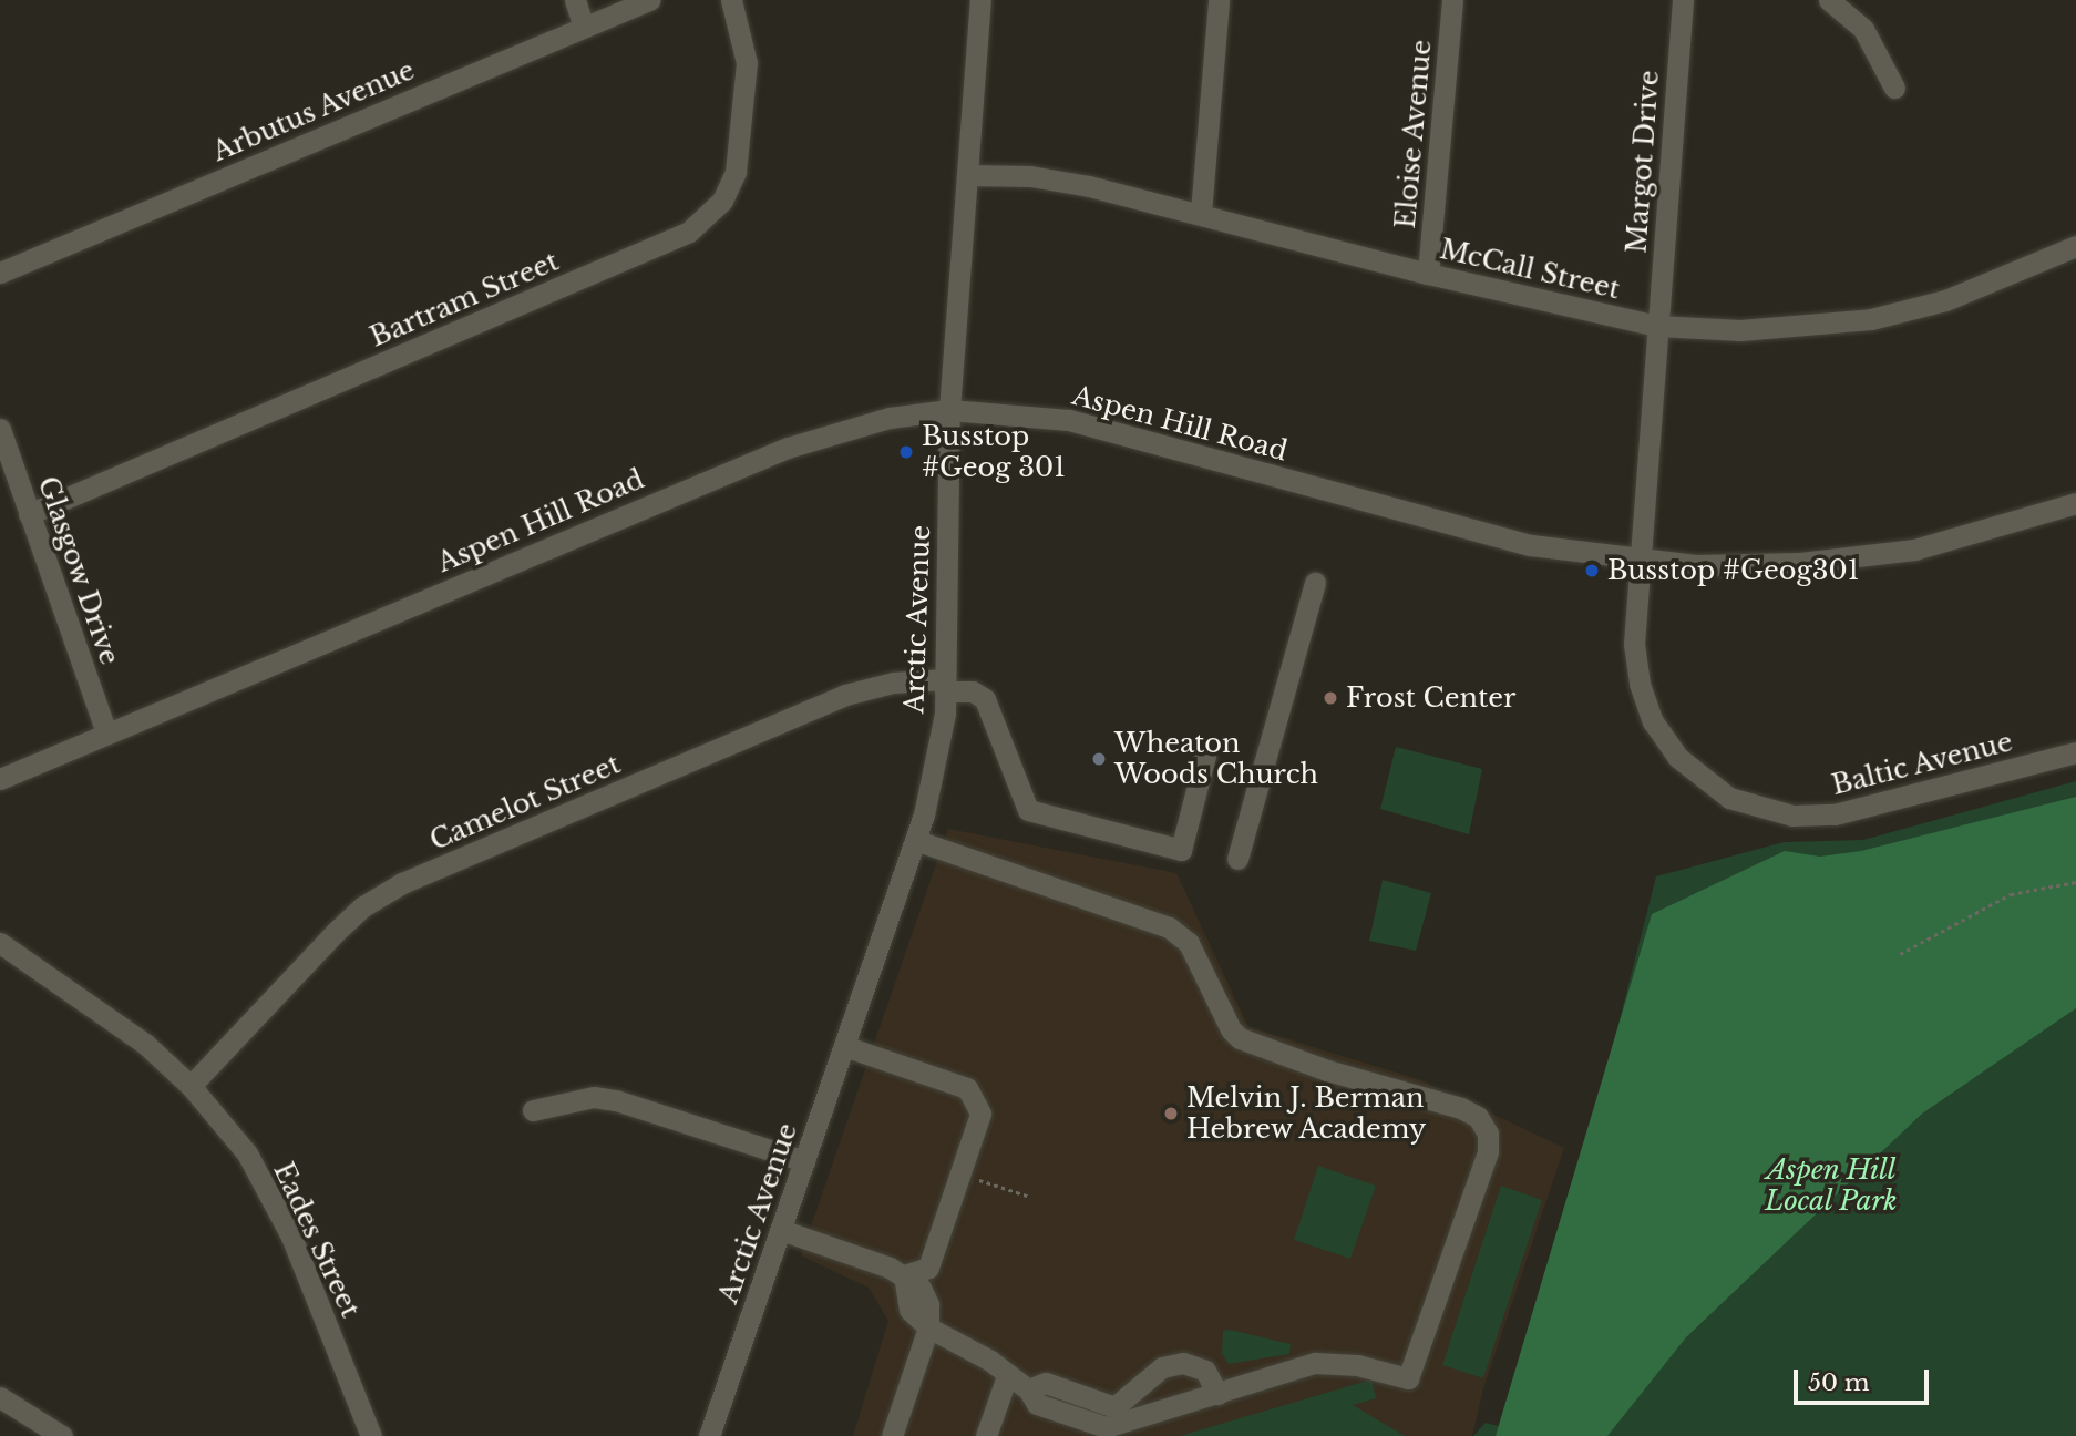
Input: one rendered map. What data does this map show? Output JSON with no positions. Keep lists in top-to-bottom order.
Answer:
{
  "streets": {
    "street": [
      "Arbutus Avenue",
      "Eloise Avenue",
      "Margot Drive",
      "McCall Street",
      "Bartram Street",
      "Aspen Hill Road",
      "Glasgow Drive",
      "Arctic Avenue",
      "Baltic Avenue",
      "Camelot Street",
      "Eades Street"
    ]
  },
  "crossings": [
    ["Eloise Avenue", "McCall Street"],
    ["Margot Drive", "McCall Street"],
    ["Margot Drive", "Aspen Hill Road"],
    ["Margot Drive", "Baltic Avenue"],
    ["McCall Street", "Arctic Avenue"],
    ["Bartram Street", "Glasgow Drive"],
    ["Aspen Hill Road", "Glasgow Drive"],
    ["Aspen Hill Road", "Arctic Avenue"],
    ["Aspen Hill Road", "Baltic Avenue"],
    ["Arctic Avenue", "Camelot Street"],
    ["Camelot Street", "Eades Street"]
  ],
  "parks": ["Aspen Hill Local Park"],
  "places": [
    "Busstop #Geog 301",
    "Busstop #Geog301",
    "Frost Center",
    "Wheaton Woods Church",
    "Melvin J. Berman Hebrew Academy"
  ],
  "scale_bar": "50 m"
}
